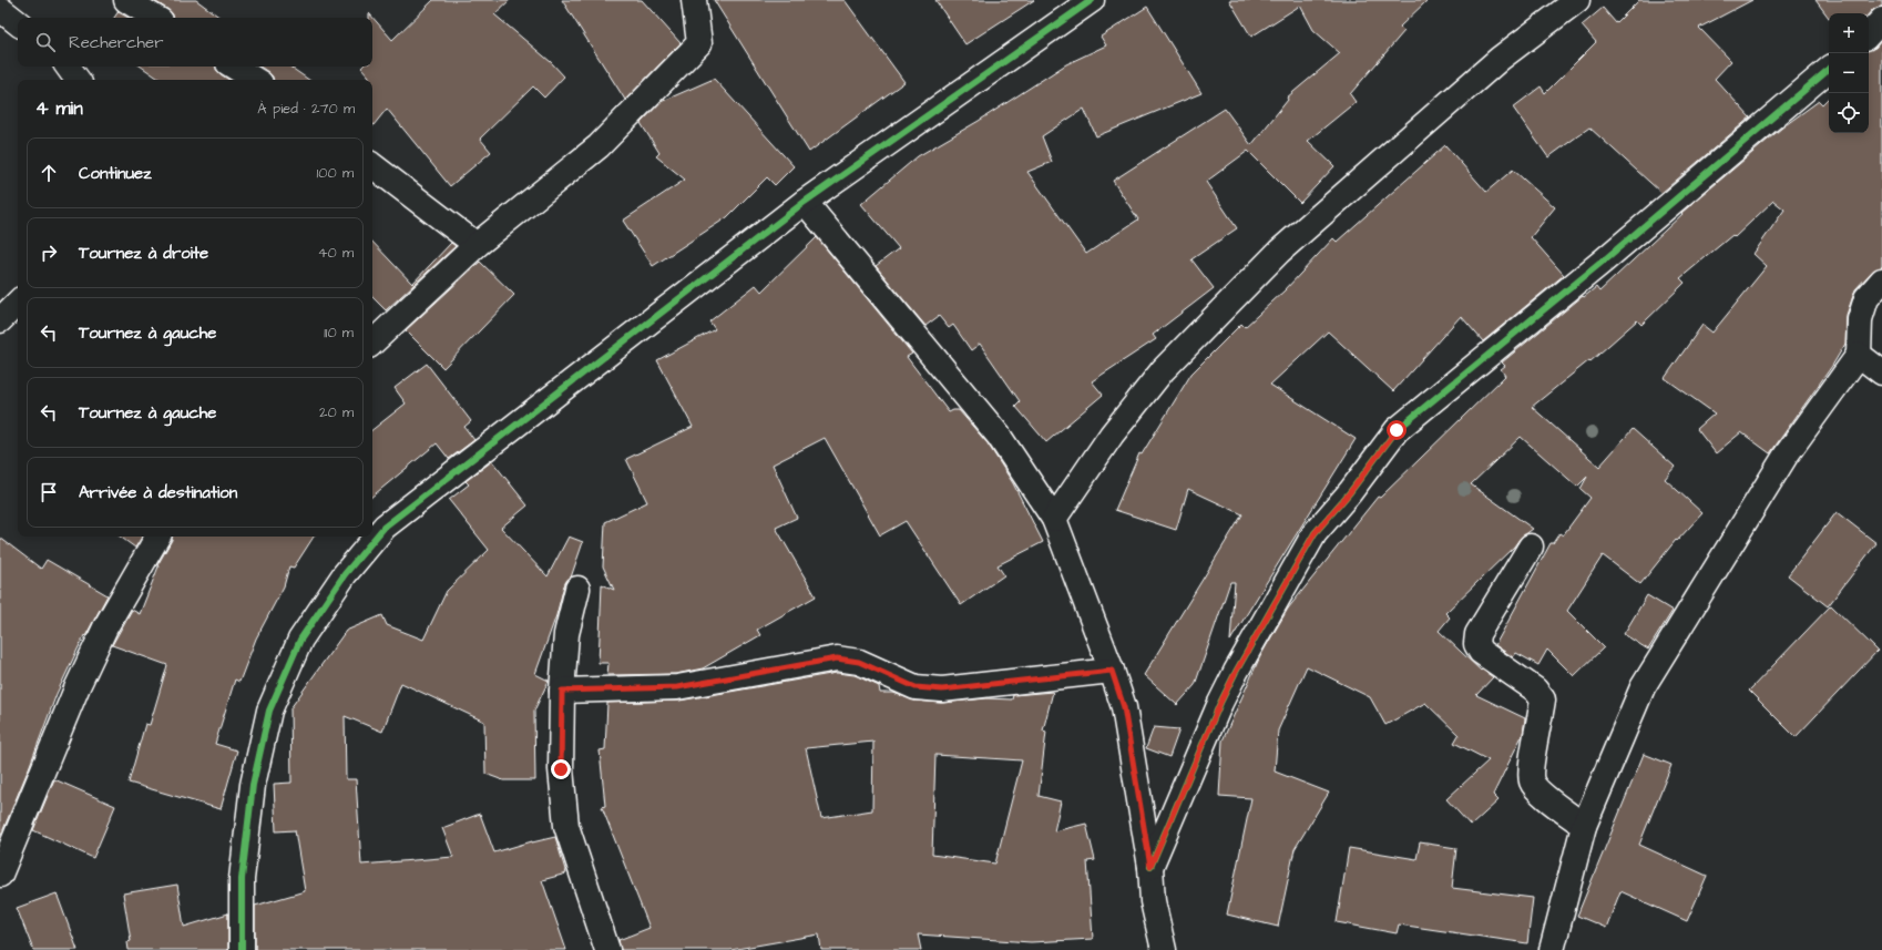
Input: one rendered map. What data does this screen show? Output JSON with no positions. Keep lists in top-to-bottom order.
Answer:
{
  "page": {
    "map_buttons": ["+", "−"],
    "search": "Rechercher",
    "heading": ["4 min", "À pied · 270 m"],
    "list": [
      ["Continuez", "100 m"],
      ["Tournez à droite", "40 m"],
      ["Tournez à gauche", "110 m"],
      ["Tournez à gauche", "20 m"],
      "Arrivée à destination"
    ]
  }
}
